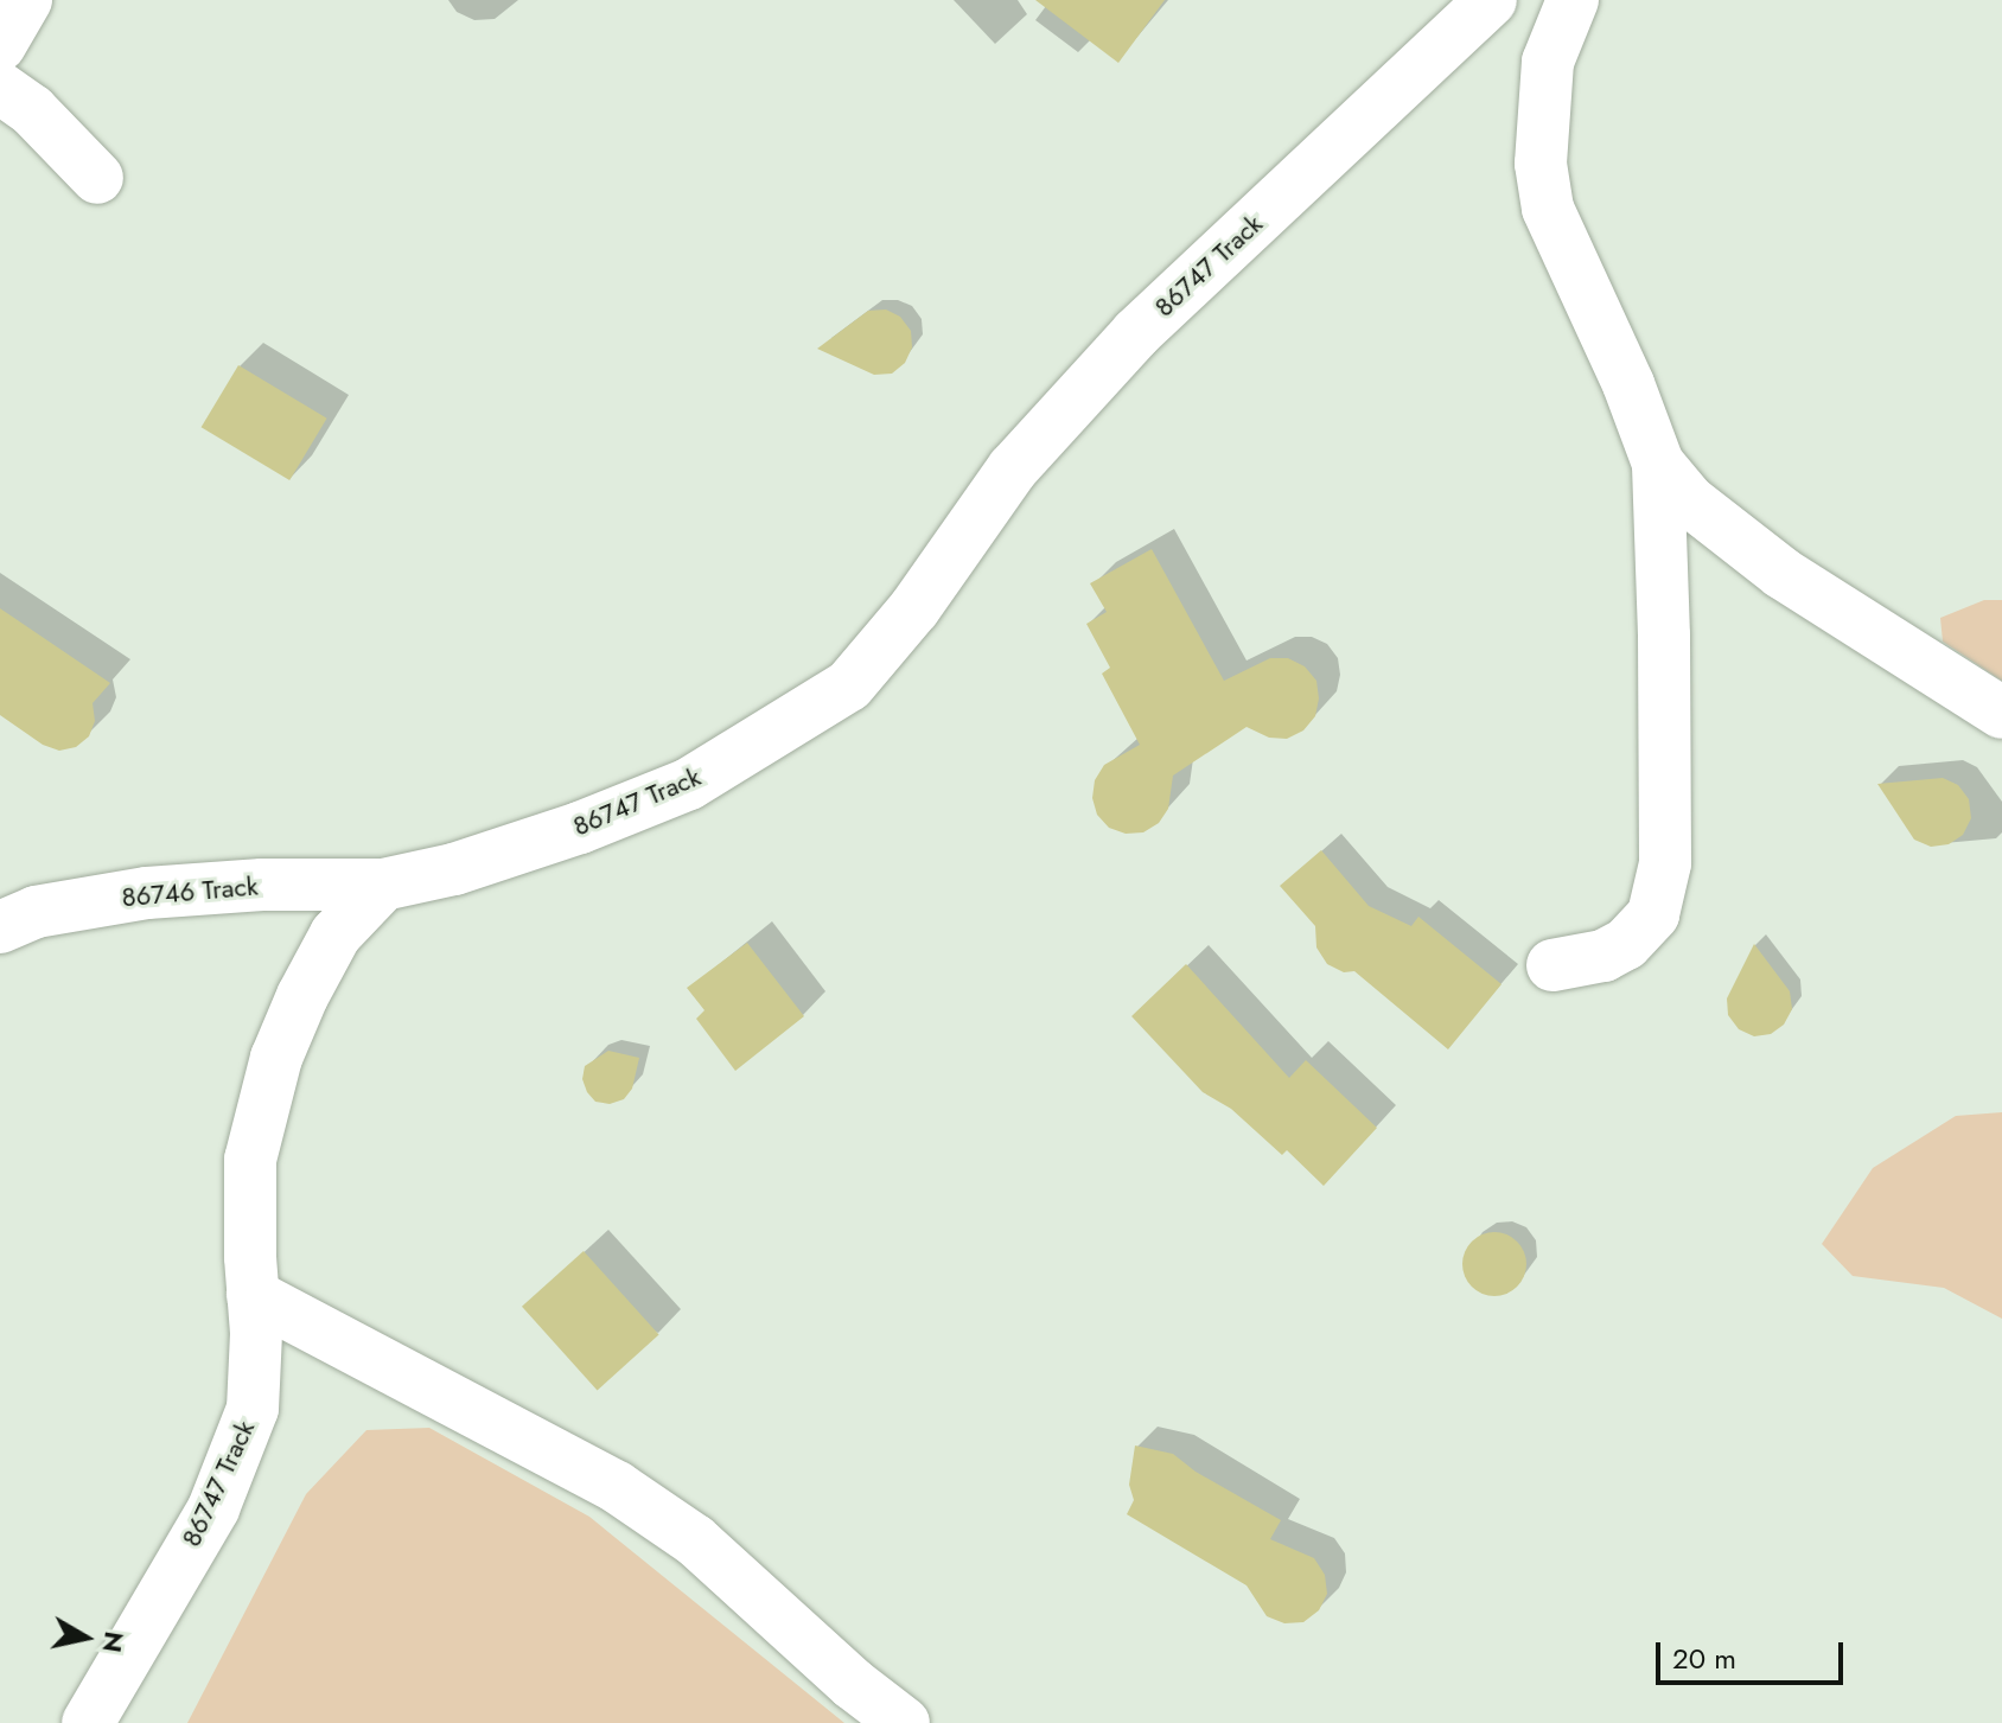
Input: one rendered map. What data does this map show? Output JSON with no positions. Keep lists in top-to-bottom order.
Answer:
{
  "streets": {
    "street": ["86747 Track", "86746 Track"]
  },
  "crossings": [
    ["86747 Track", "86746 Track"]
  ],
  "scale_bar": "20 m",
  "north": "right"
}
